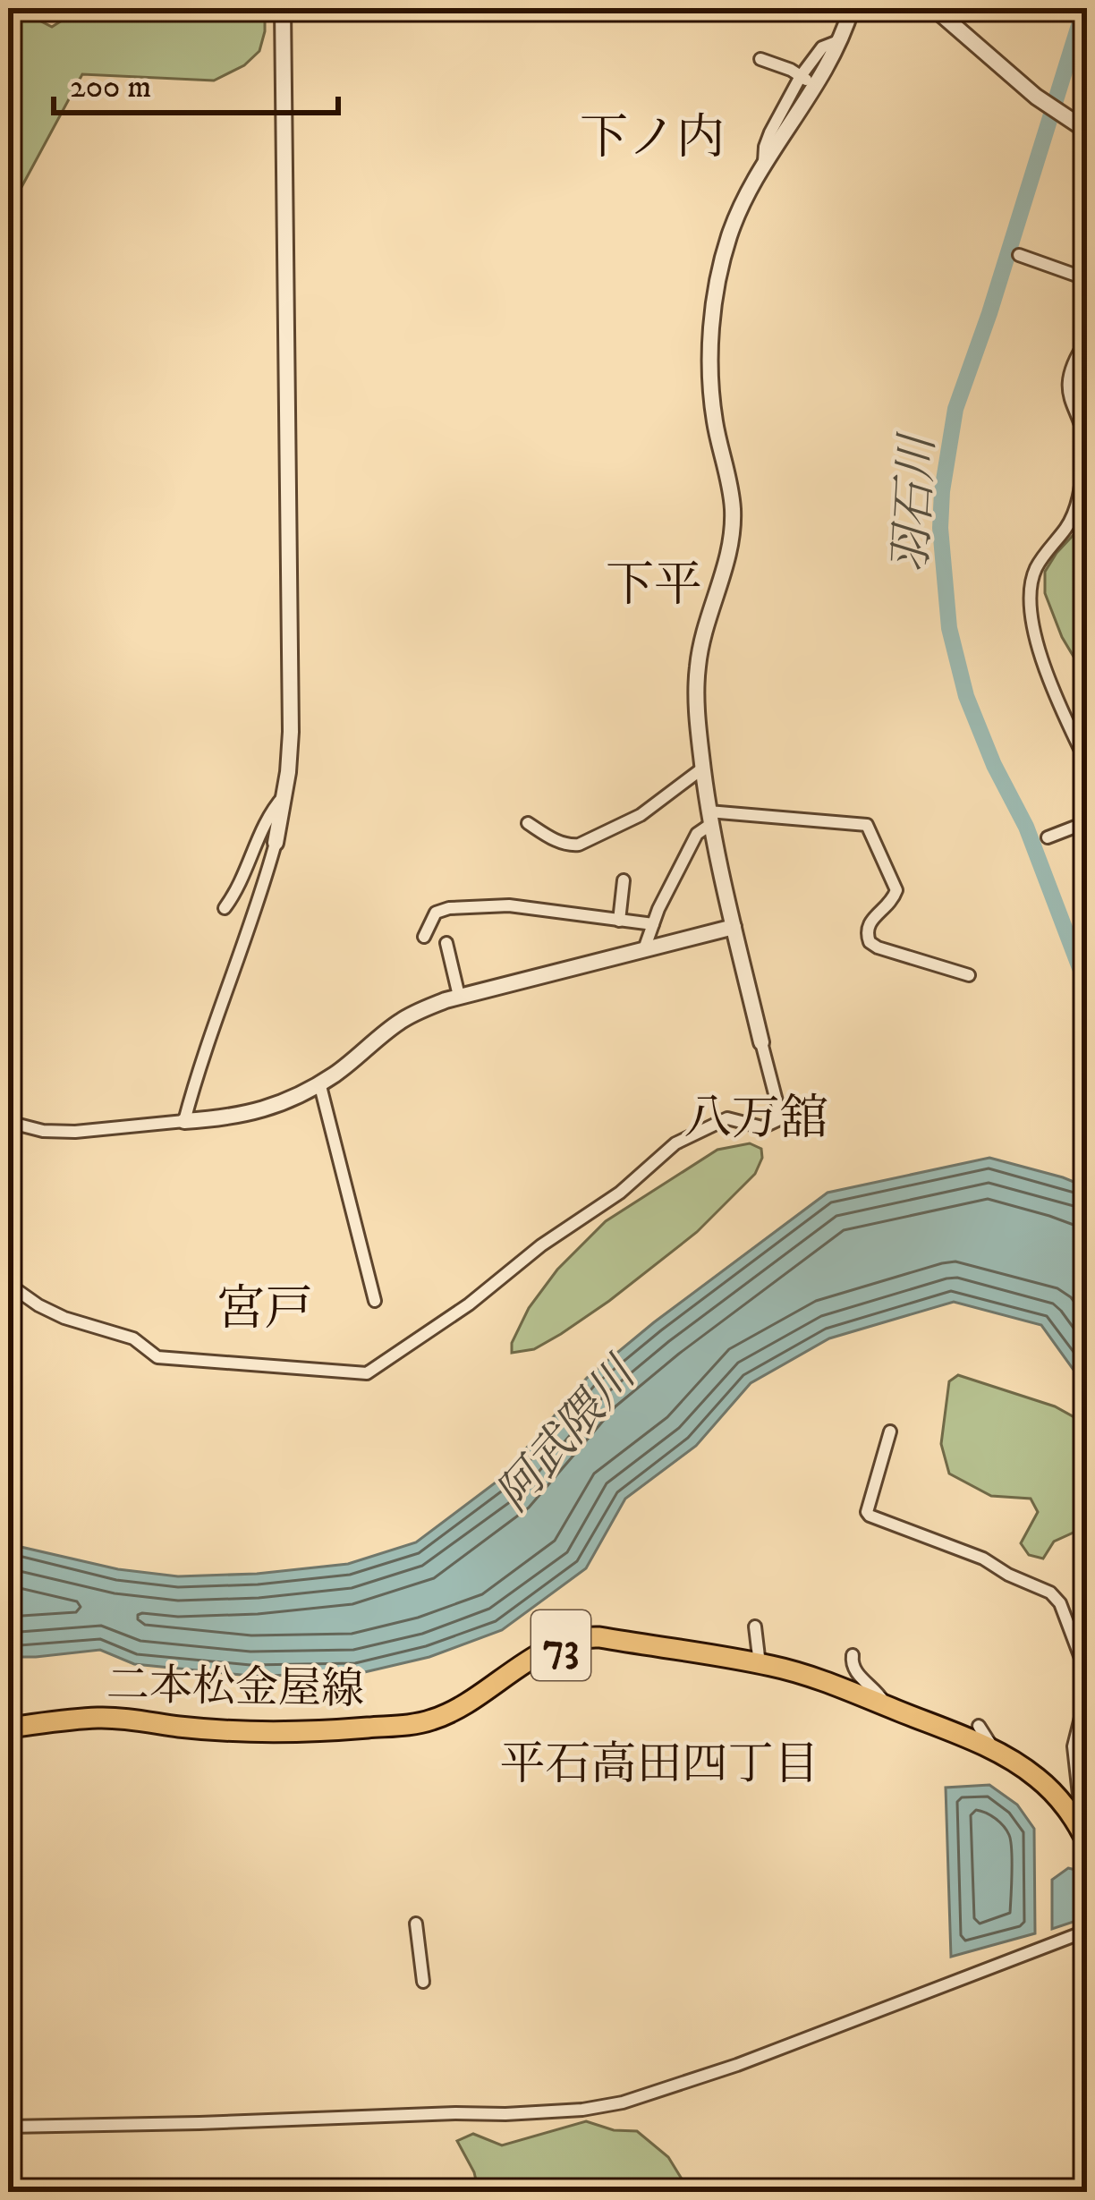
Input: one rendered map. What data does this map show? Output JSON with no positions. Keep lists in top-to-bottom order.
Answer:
{
  "streets": {
    "main road": ["73", "二本松金屋線"]
  },
  "districts": [
    "下ノ内",
    "下平",
    "八万舘",
    "宮戸",
    "平石高田四丁目"
  ],
  "water": ["羽石川", "阿武隈川"],
  "scale_bar": "200 m"
}
